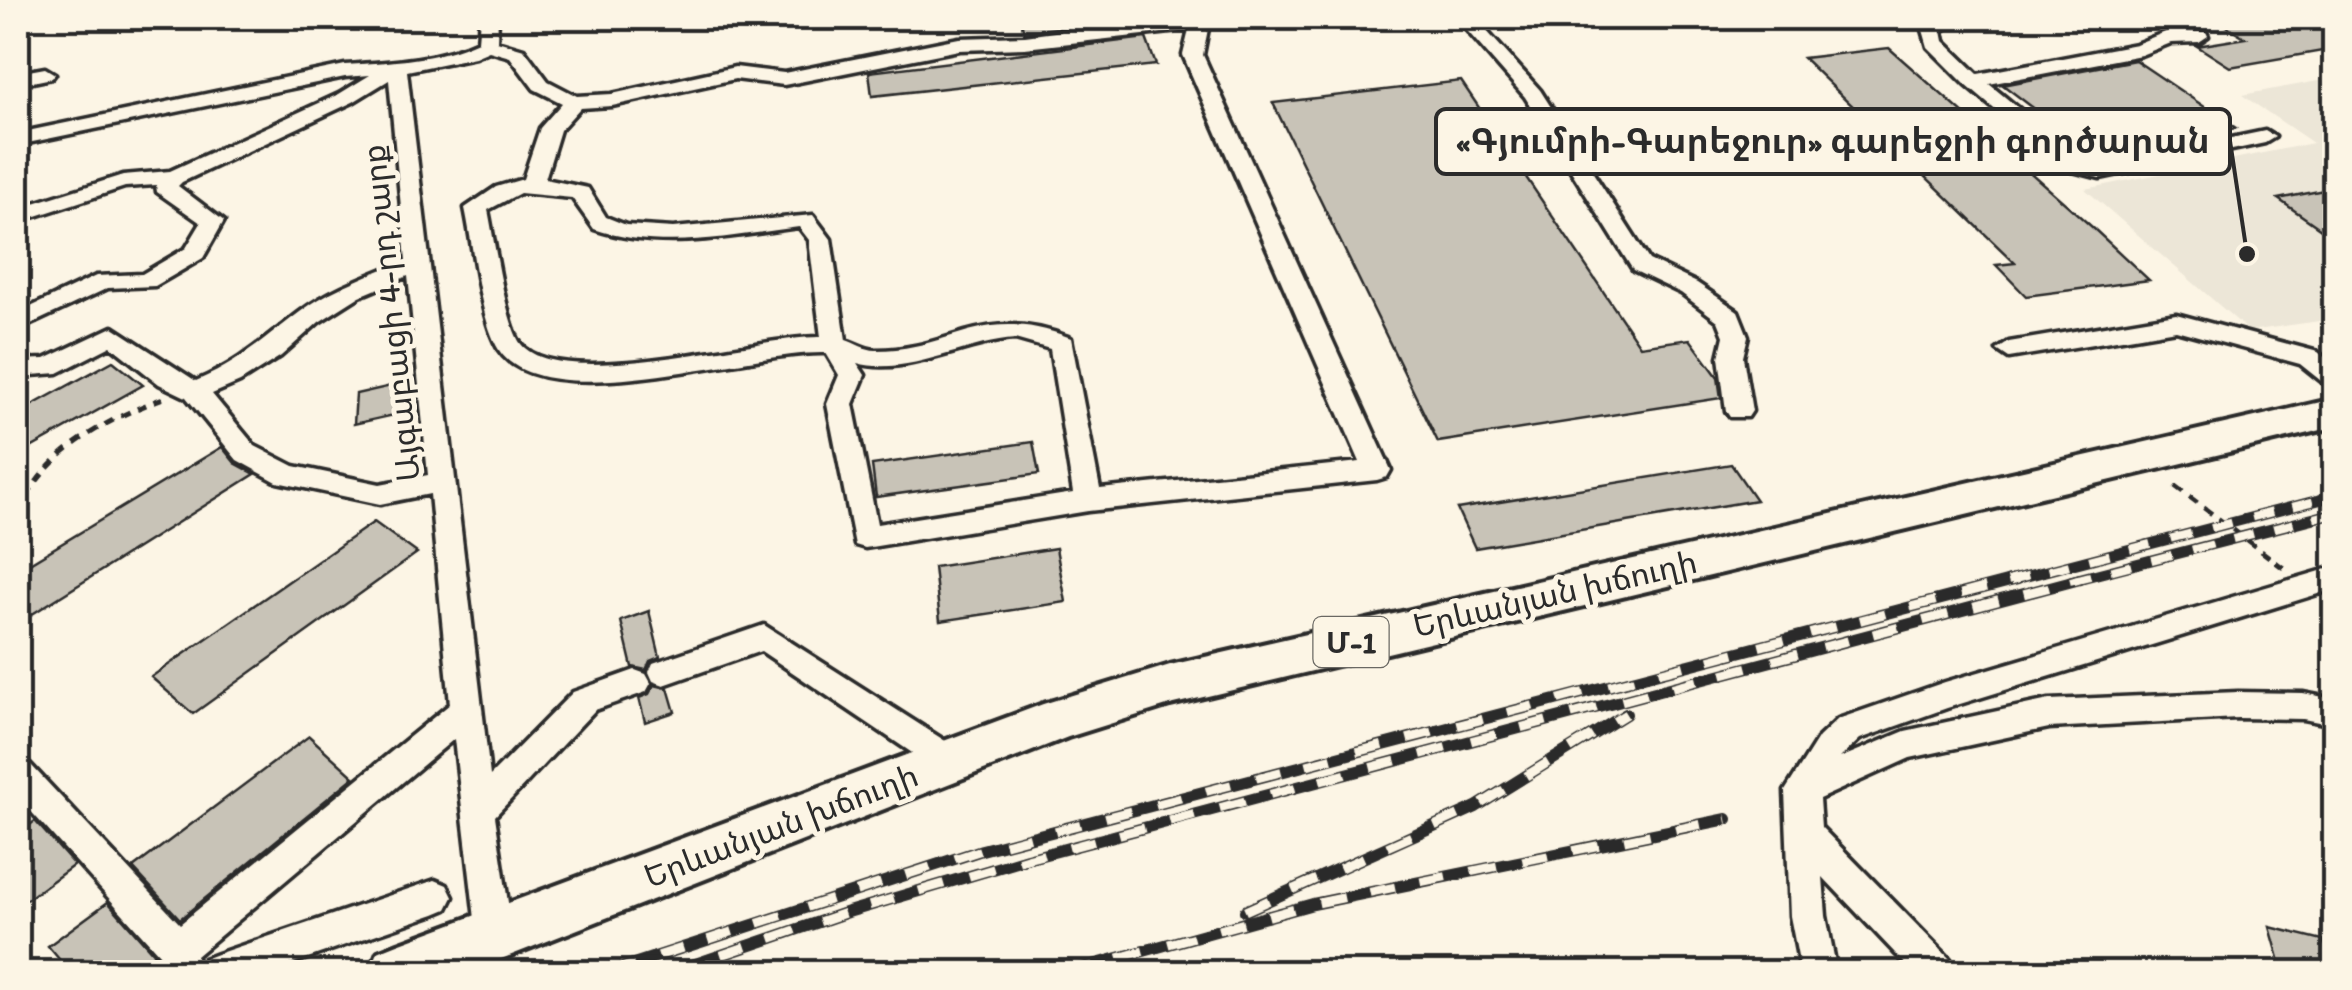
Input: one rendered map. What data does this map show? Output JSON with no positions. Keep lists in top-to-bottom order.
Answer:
{
  "streets": {
    "highway": ["Երևանյան խճուղի", "Մ-1"],
    "street": ["Այգաբացի 4-րդ շարք"]
  },
  "crossings": [
    ["Այգաբացի 4-րդ շարք", "Երևանյան խճուղի"]
  ],
  "places": ["«Գյումրի-Գարեջուր» գարեջրի գործարան"]
}
